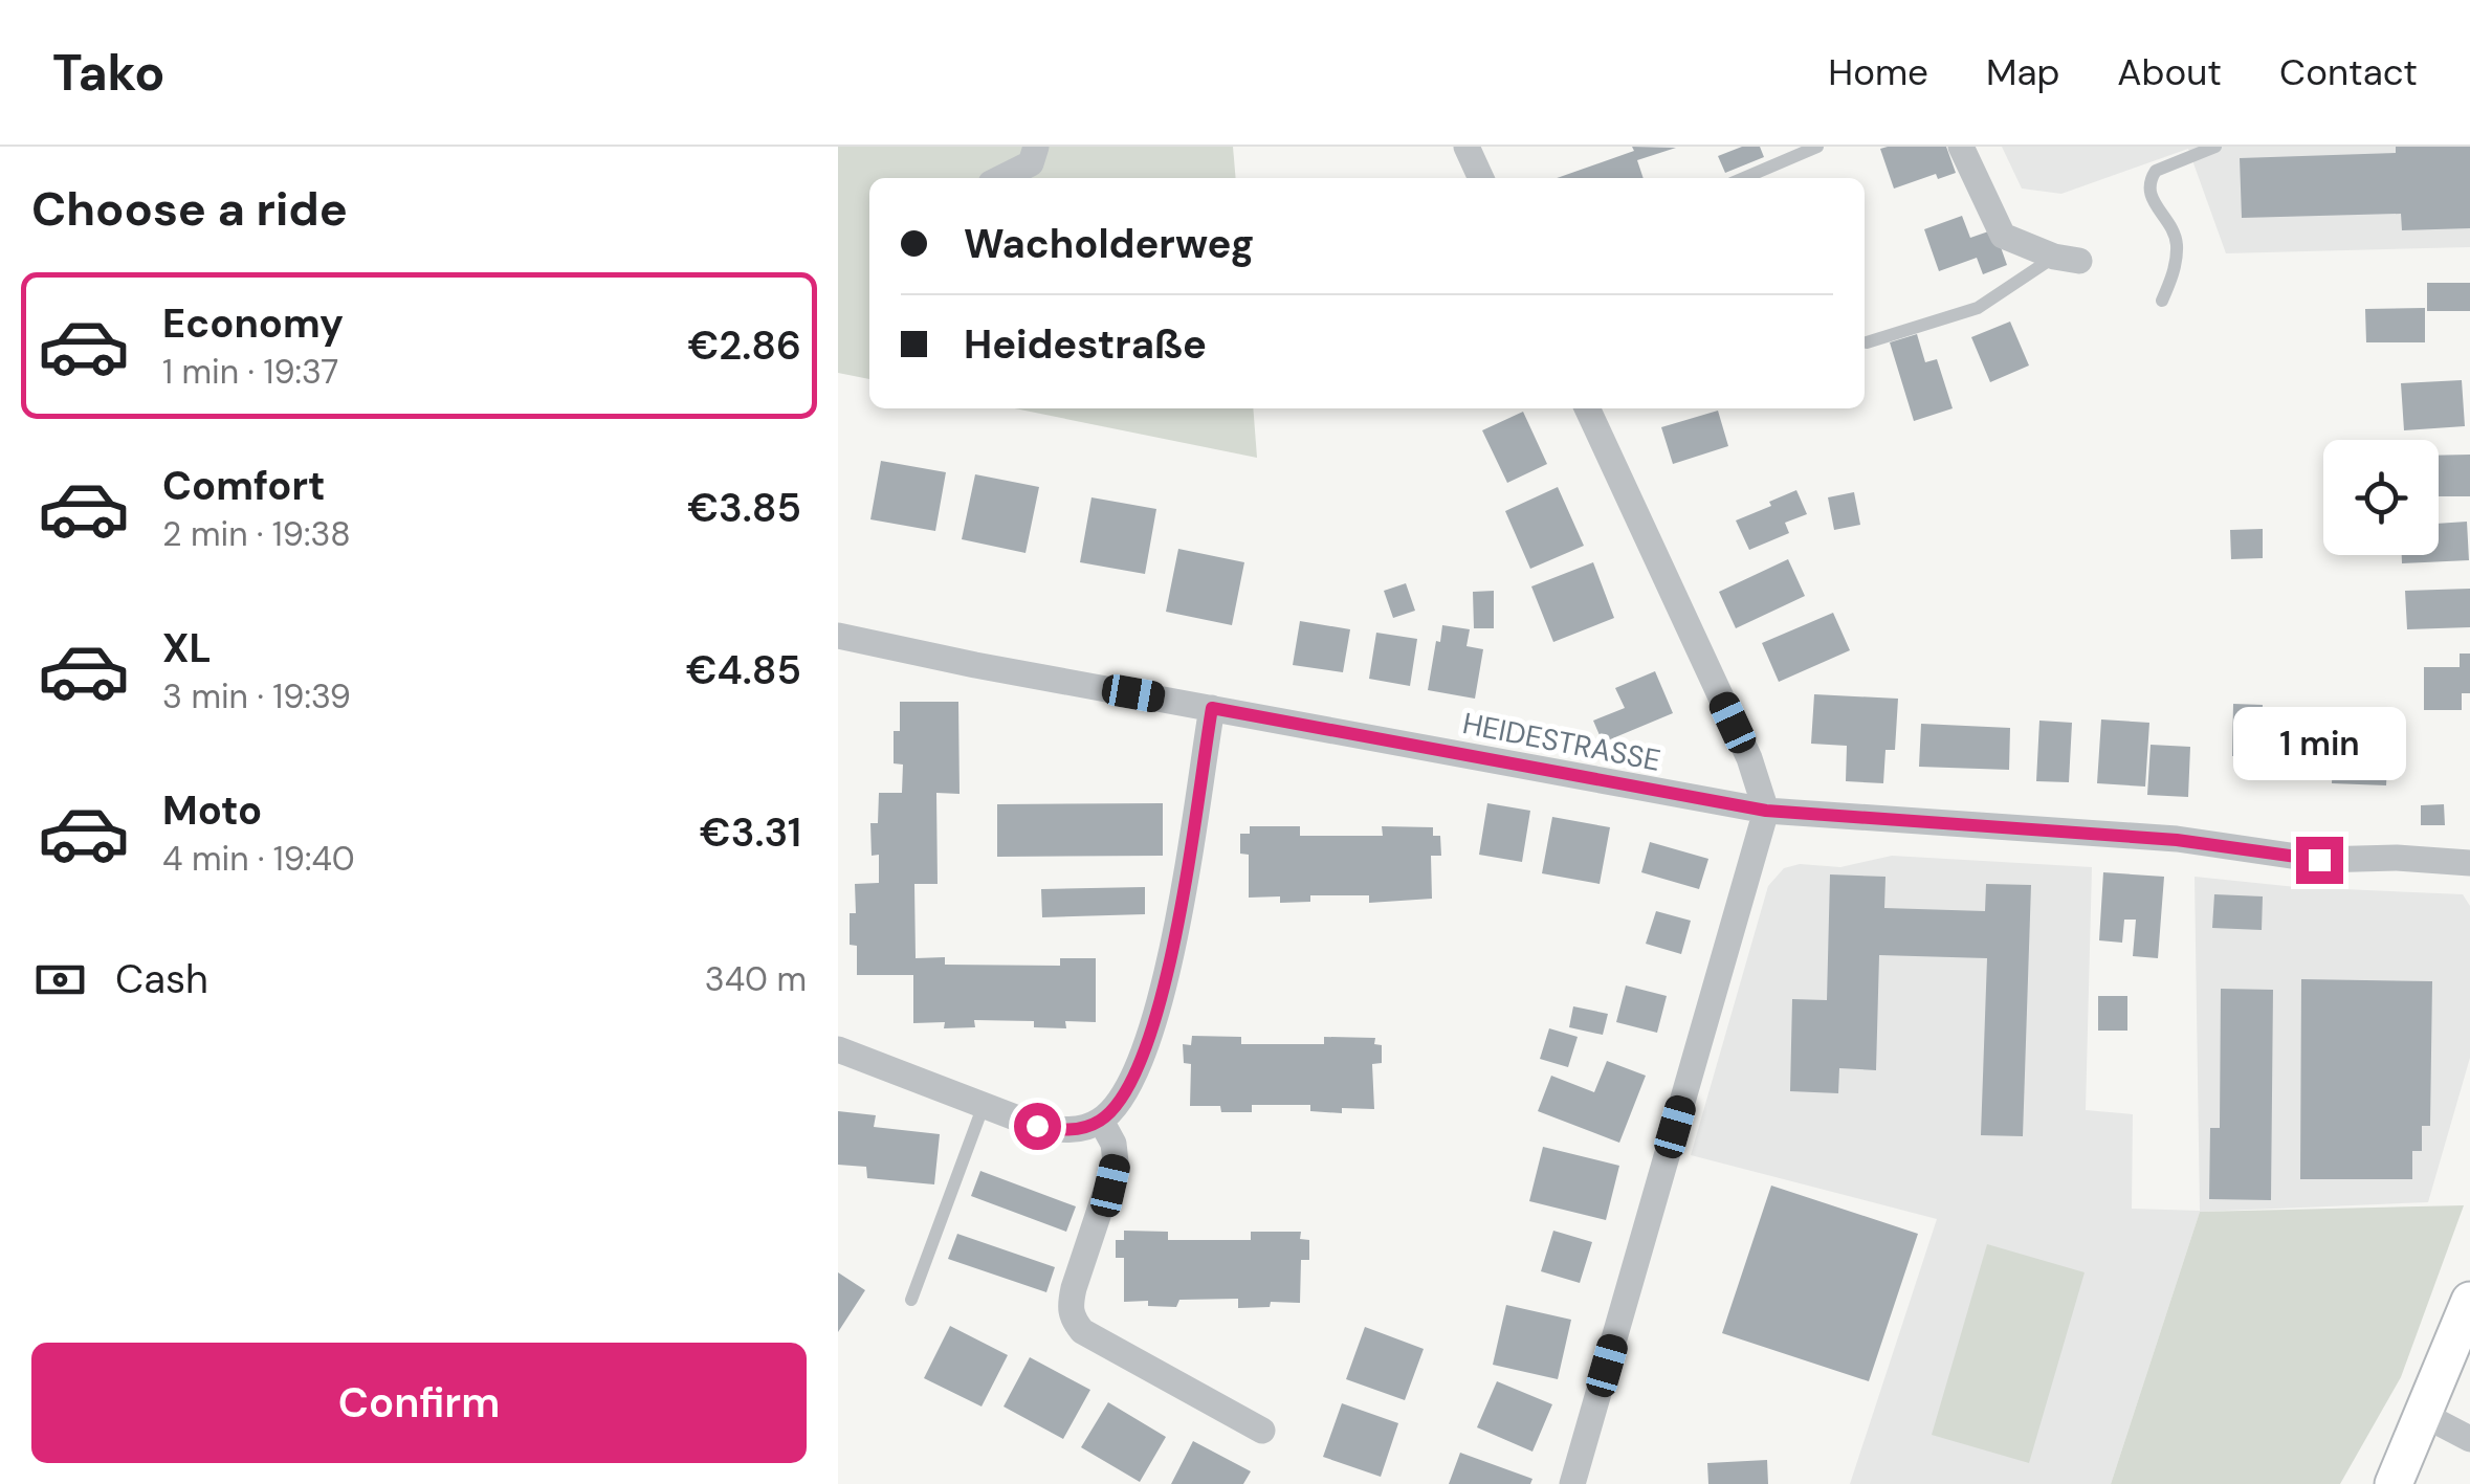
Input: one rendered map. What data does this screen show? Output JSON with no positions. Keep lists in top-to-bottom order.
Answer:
{
  "streets": {
    "street": ["HEIDESTRASSE"]
  },
  "page": {
    "header": "Tako",
    "nav": [
      "Home",
      "Map",
      "About",
      "Contact"
    ],
    "heading": "Choose a ride",
    "banner": ["Wacholderweg", "Heidestraße"],
    "list": [
      {
        "name": "Economy",
        "note": "1 min · 19:37",
        "value": "€2.86"
      },
      {
        "name": "Comfort",
        "note": "2 min · 19:38",
        "value": "€3.85"
      },
      {
        "name": "XL",
        "note": "3 min · 19:39",
        "value": "€4.85"
      },
      {
        "name": "Moto",
        "note": "4 min · 19:40",
        "value": "€3.31"
      }
    ],
    "bubble": "1 min",
    "pay": ["Cash", "340 m"],
    "buttons": "Confirm"
  }
}
